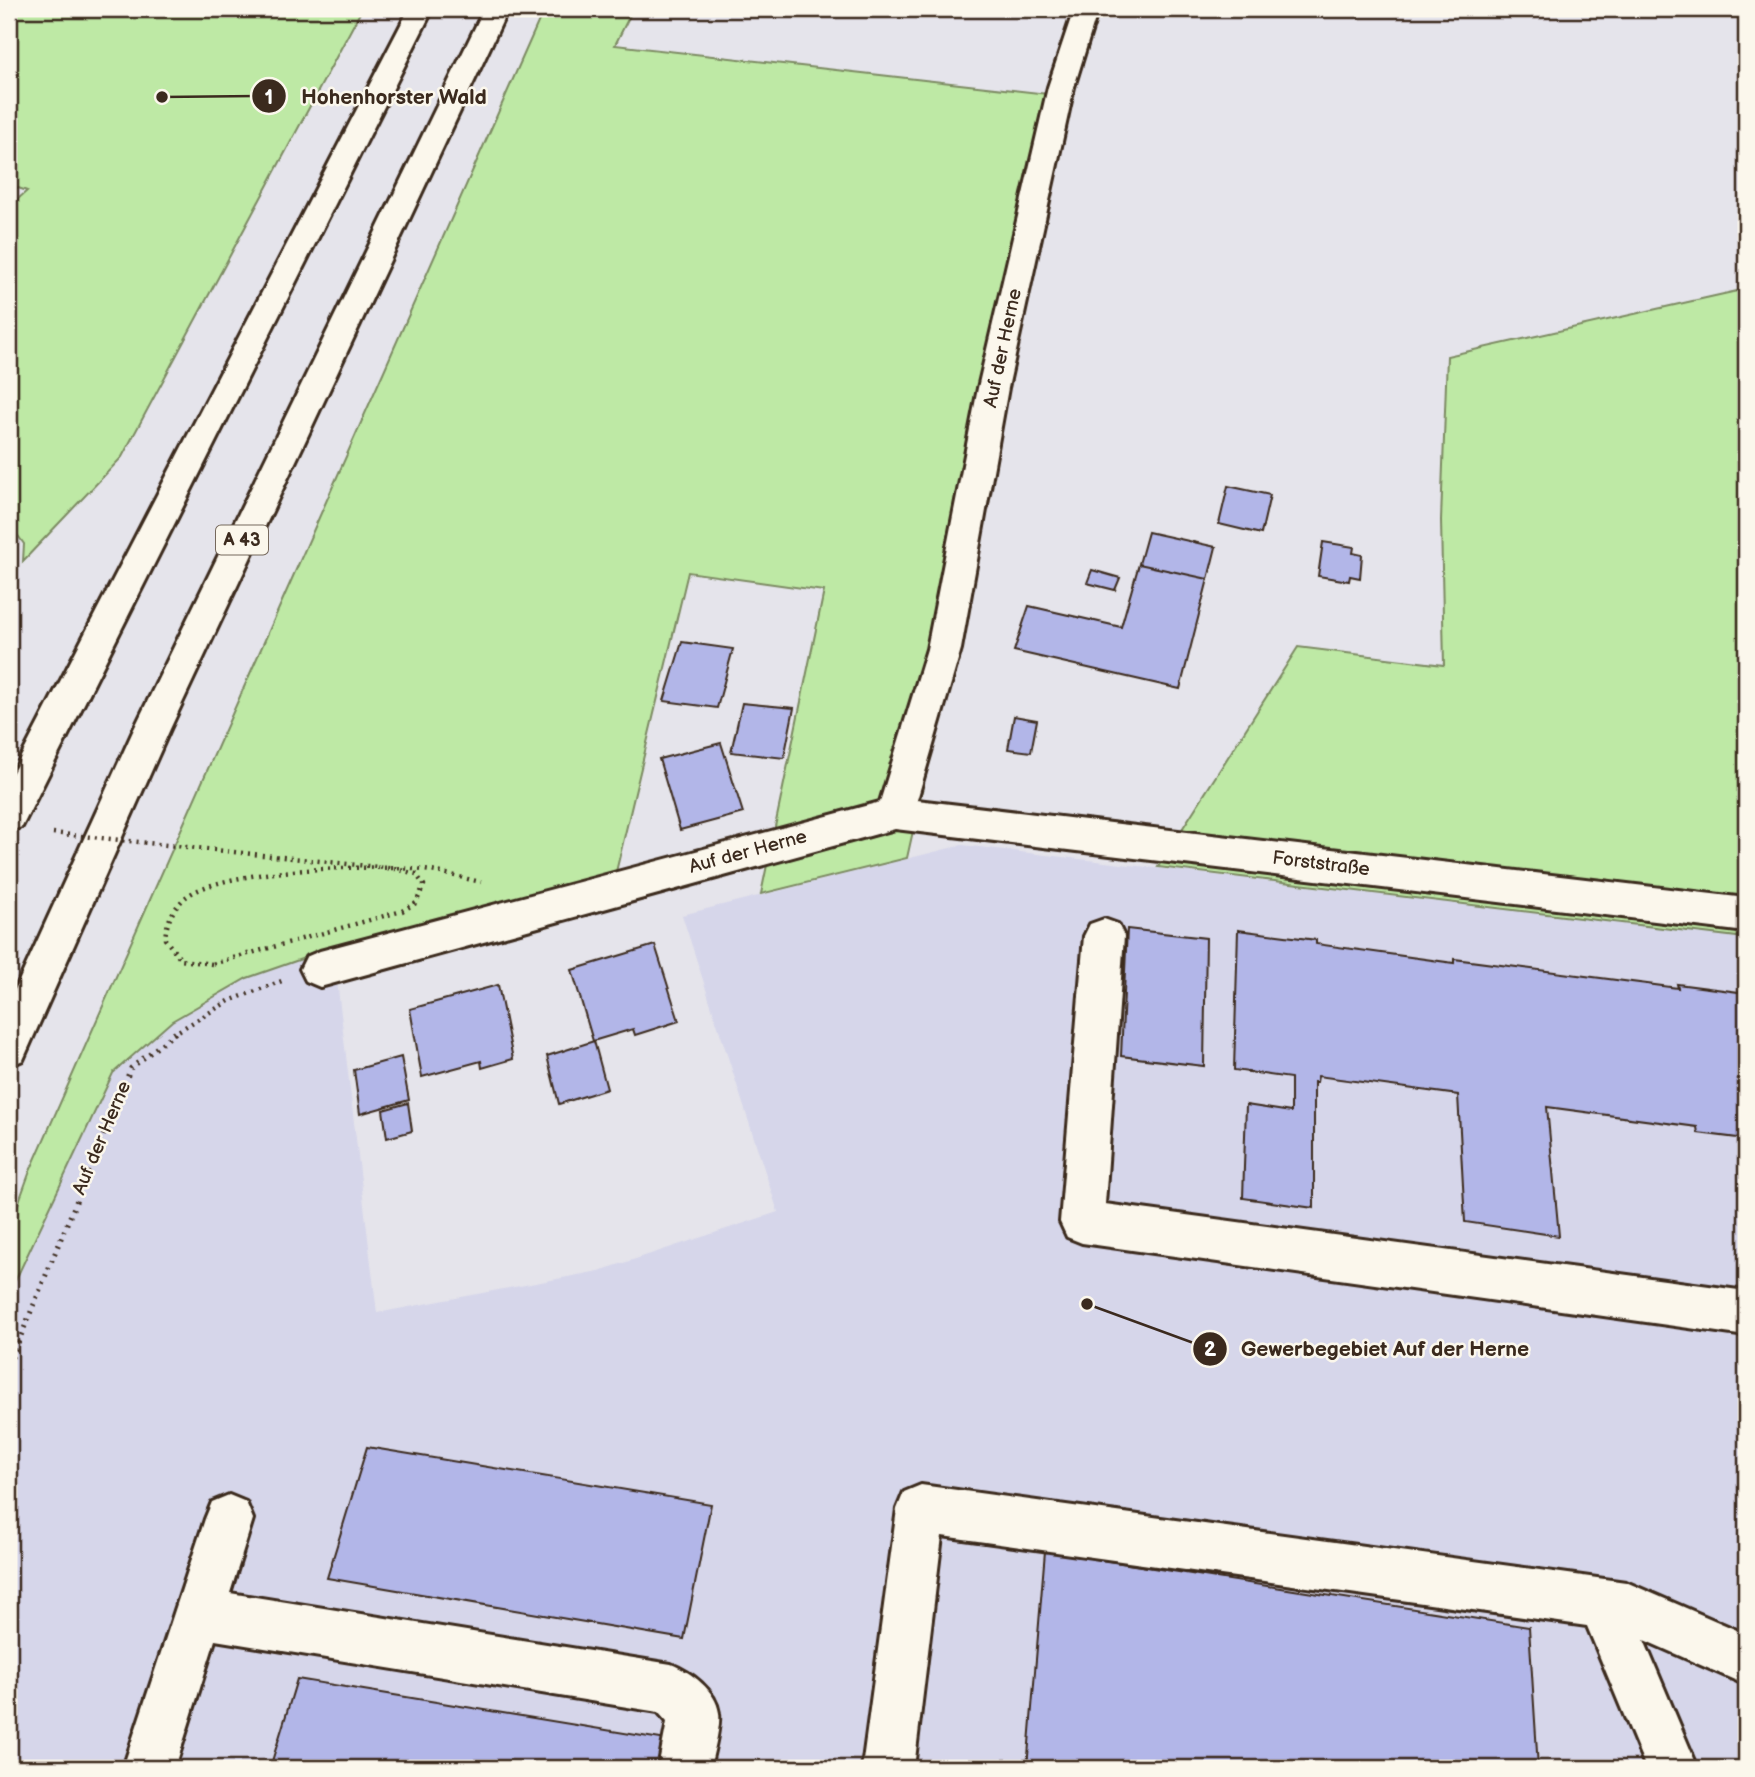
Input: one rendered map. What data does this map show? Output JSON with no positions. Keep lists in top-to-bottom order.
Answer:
{
  "streets": {
    "main road": ["Auf der Herne", "A 43", "Forststraße"]
  },
  "crossings": [
    ["Auf der Herne", "Forststraße"]
  ],
  "places": ["Hohenhorster Wald", "Gewerbegebiet Auf der Herne"]
}
